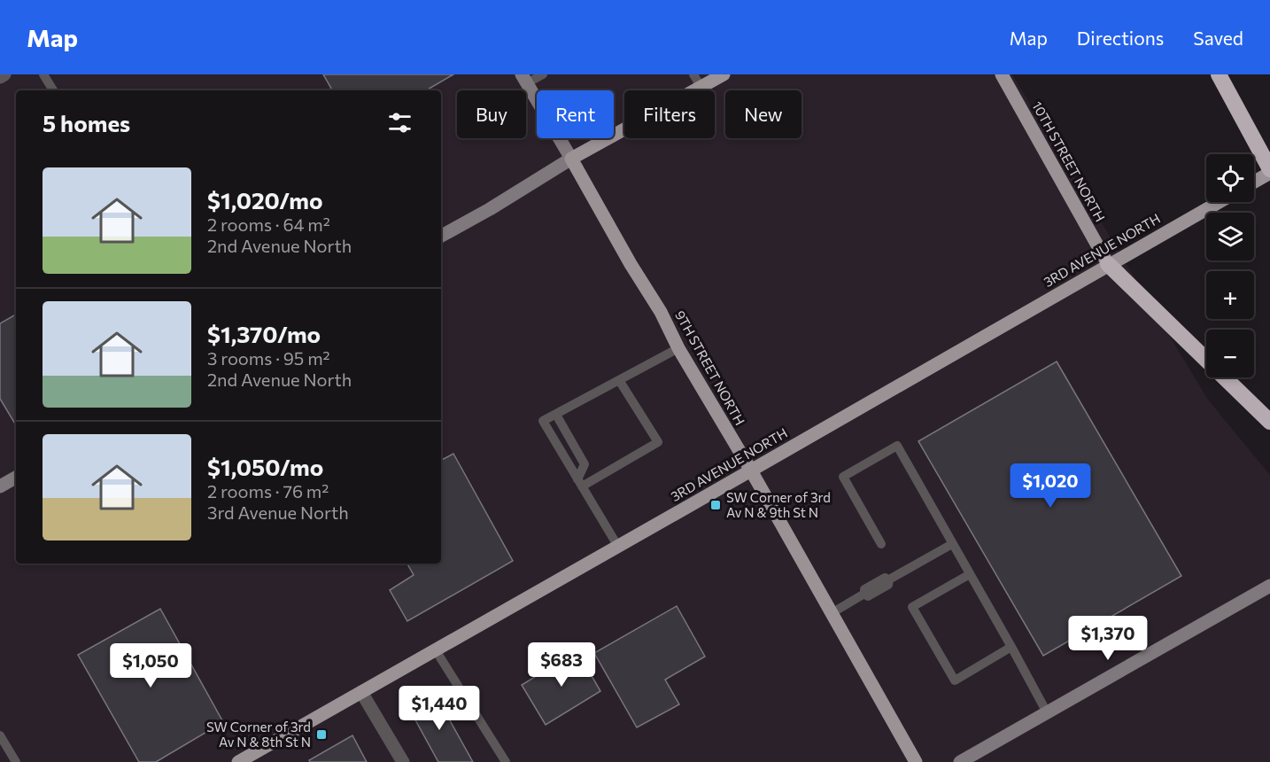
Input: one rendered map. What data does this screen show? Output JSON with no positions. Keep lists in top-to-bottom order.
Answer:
{
  "streets": {
    "main road": ["10TH STREET NORTH", "3RD AVENUE NORTH", "9TH STREET NORTH"]
  },
  "crossings": [
    ["10TH STREET NORTH", "3RD AVENUE NORTH"],
    ["3RD AVENUE NORTH", "9TH STREET NORTH"]
  ],
  "places": {
    "transit": ["SW Corner of 3rd Av N & 9th St N", "SW Corner of 3rd Av N & 8th St N"]
  },
  "page": {
    "header": "Map",
    "nav": ["Map", "Directions", "Saved"],
    "chip": [
      "Buy",
      "Rent",
      "Filters",
      "New"
    ],
    "heading": "5 homes",
    "map_buttons": ["+", "−"],
    "list": [
      {
        "name": "$1,020/mo",
        "note": "2 rooms · 64 m² · 2nd Avenue North"
      },
      {
        "name": "$1,370/mo",
        "note": "3 rooms · 95 m² · 2nd Avenue North"
      },
      {
        "name": "$1,050/mo",
        "note": "2 rooms · 76 m² · 3rd Avenue North"
      }
    ],
    "price": [
      "$1,020",
      "$1,370",
      "$683",
      "$1,050",
      "$1,440"
    ]
  }
}
